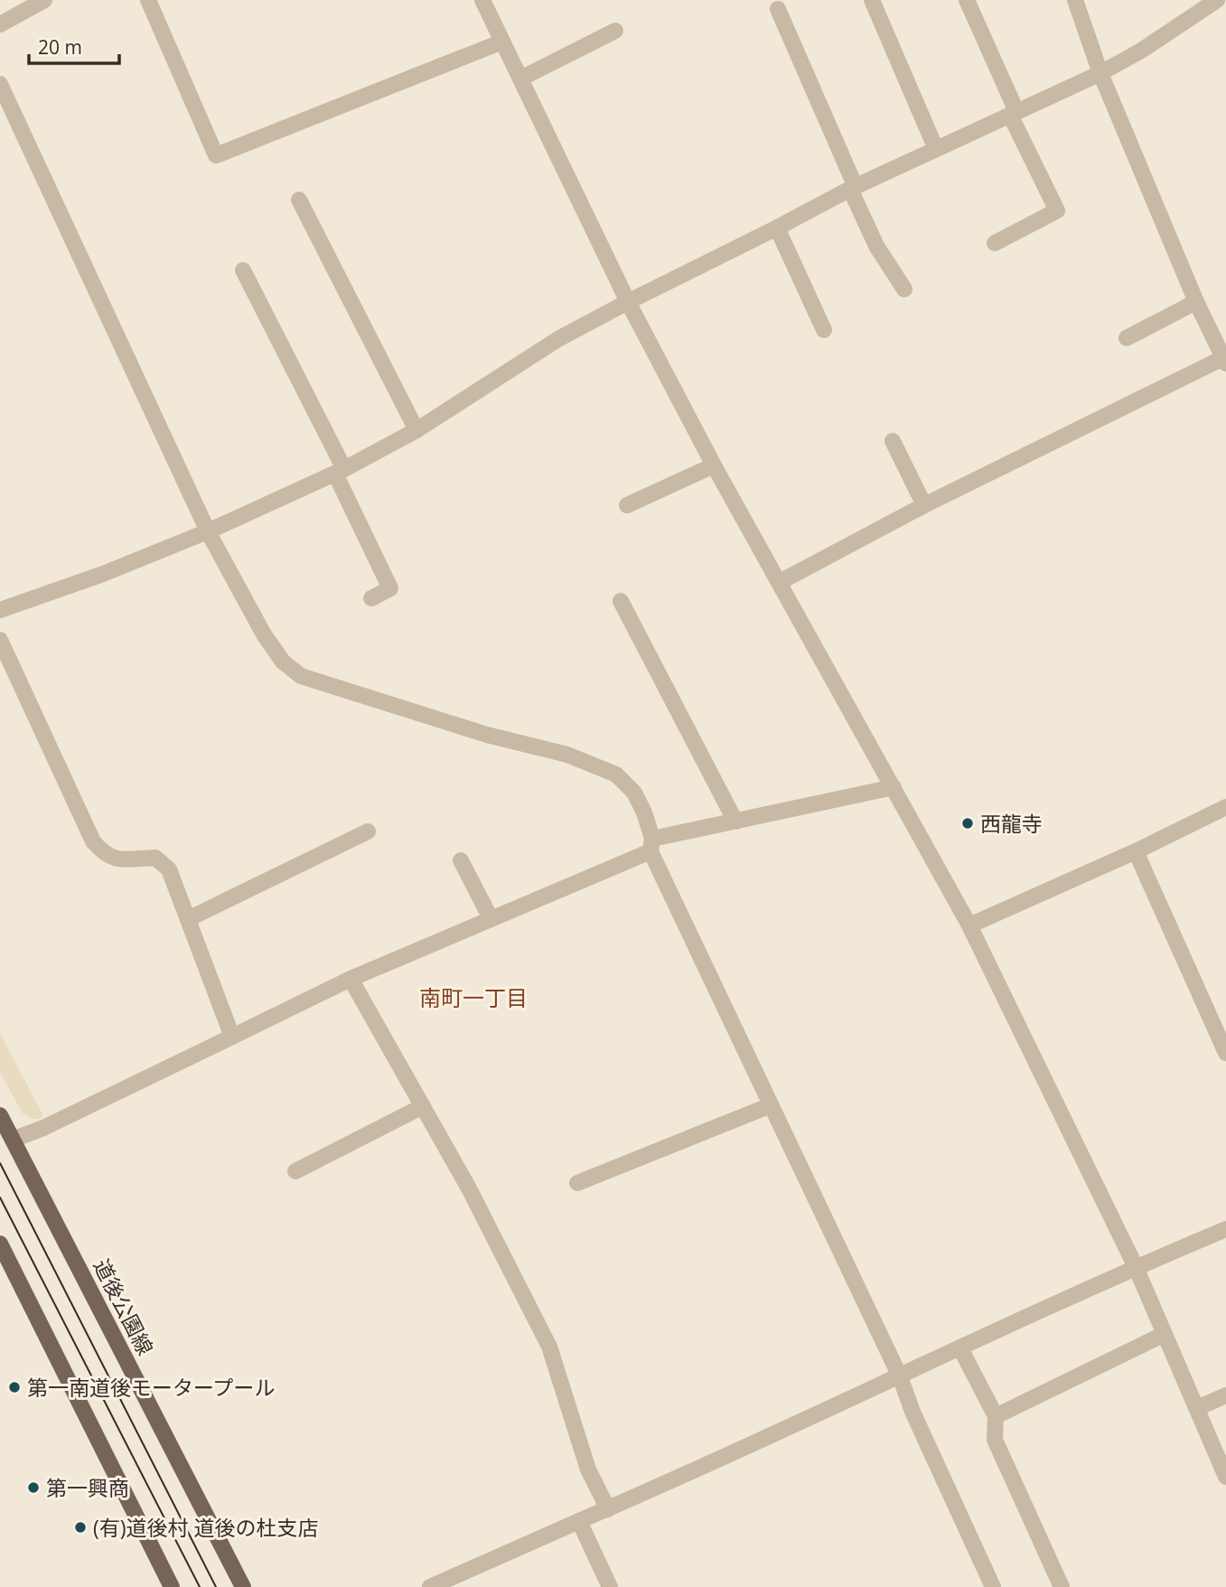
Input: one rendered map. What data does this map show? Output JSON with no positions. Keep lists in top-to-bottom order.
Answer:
{
  "streets": {
    "main road": ["道後公園線"]
  },
  "districts": ["南町一丁目"],
  "places": [
    "西龍寺",
    "第一南道後モータープール",
    "第一興商",
    "(有)道後村 道後の杜支店"
  ],
  "scale_bar": "20 m"
}
